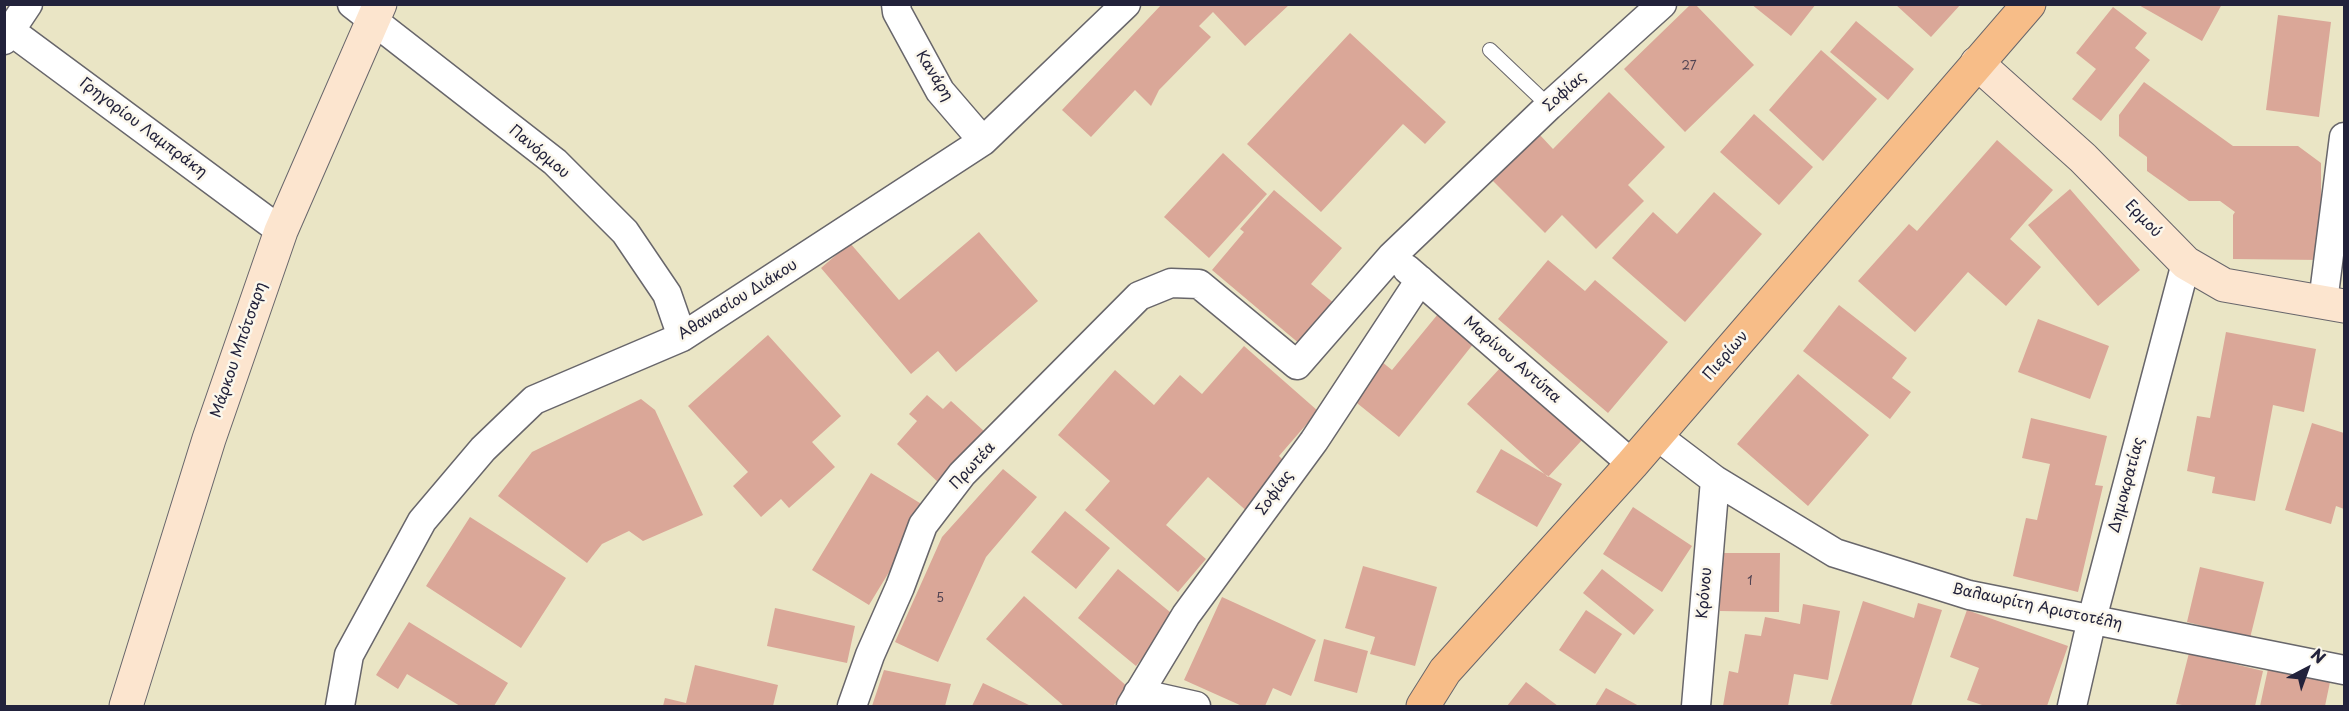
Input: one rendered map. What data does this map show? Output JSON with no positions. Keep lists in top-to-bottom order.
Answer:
{
  "streets": {
    "main road": ["Πιερίων"],
    "street": [
      "Κανάρη",
      "Σοφίας",
      "Γρηγορίου Λαμπράκη",
      "Πανόρμου",
      "Ερμού",
      "Αθανασίου Διάκου",
      "Μάρκου Μπότσαρη",
      "Μαρίνου Αντύπα",
      "Πρωτέα",
      "Δημοκρατίας",
      "Κρόνου",
      "Βαλαωρίτη Αριστοτέλη"
    ]
  },
  "crossings": [
    ["Κανάρη", "Αθανασίου Διάκου"],
    ["Σοφίας", "Μαρίνου Αντύπα"],
    ["Σοφίας", "Πρωτέα"],
    ["Γρηγορίου Λαμπράκη", "Μάρκου Μπότσαρη"],
    ["Πανόρμου", "Αθανασίου Διάκου"],
    ["Πανόρμου", "Μάρκου Μπότσαρη"],
    ["Ερμού", "Πιερίων"],
    ["Ερμού", "Δημοκρατίας"],
    ["Πιερίων", "Μαρίνου Αντύπα"],
    ["Πιερίων", "Βαλαωρίτη Αριστοτέλη"],
    ["Δημοκρατίας", "Βαλαωρίτη Αριστοτέλη"],
    ["Κρόνου", "Βαλαωρίτη Αριστοτέλη"]
  ],
  "house_numbers": ["27", "1", "5"],
  "north": "top right"
}
